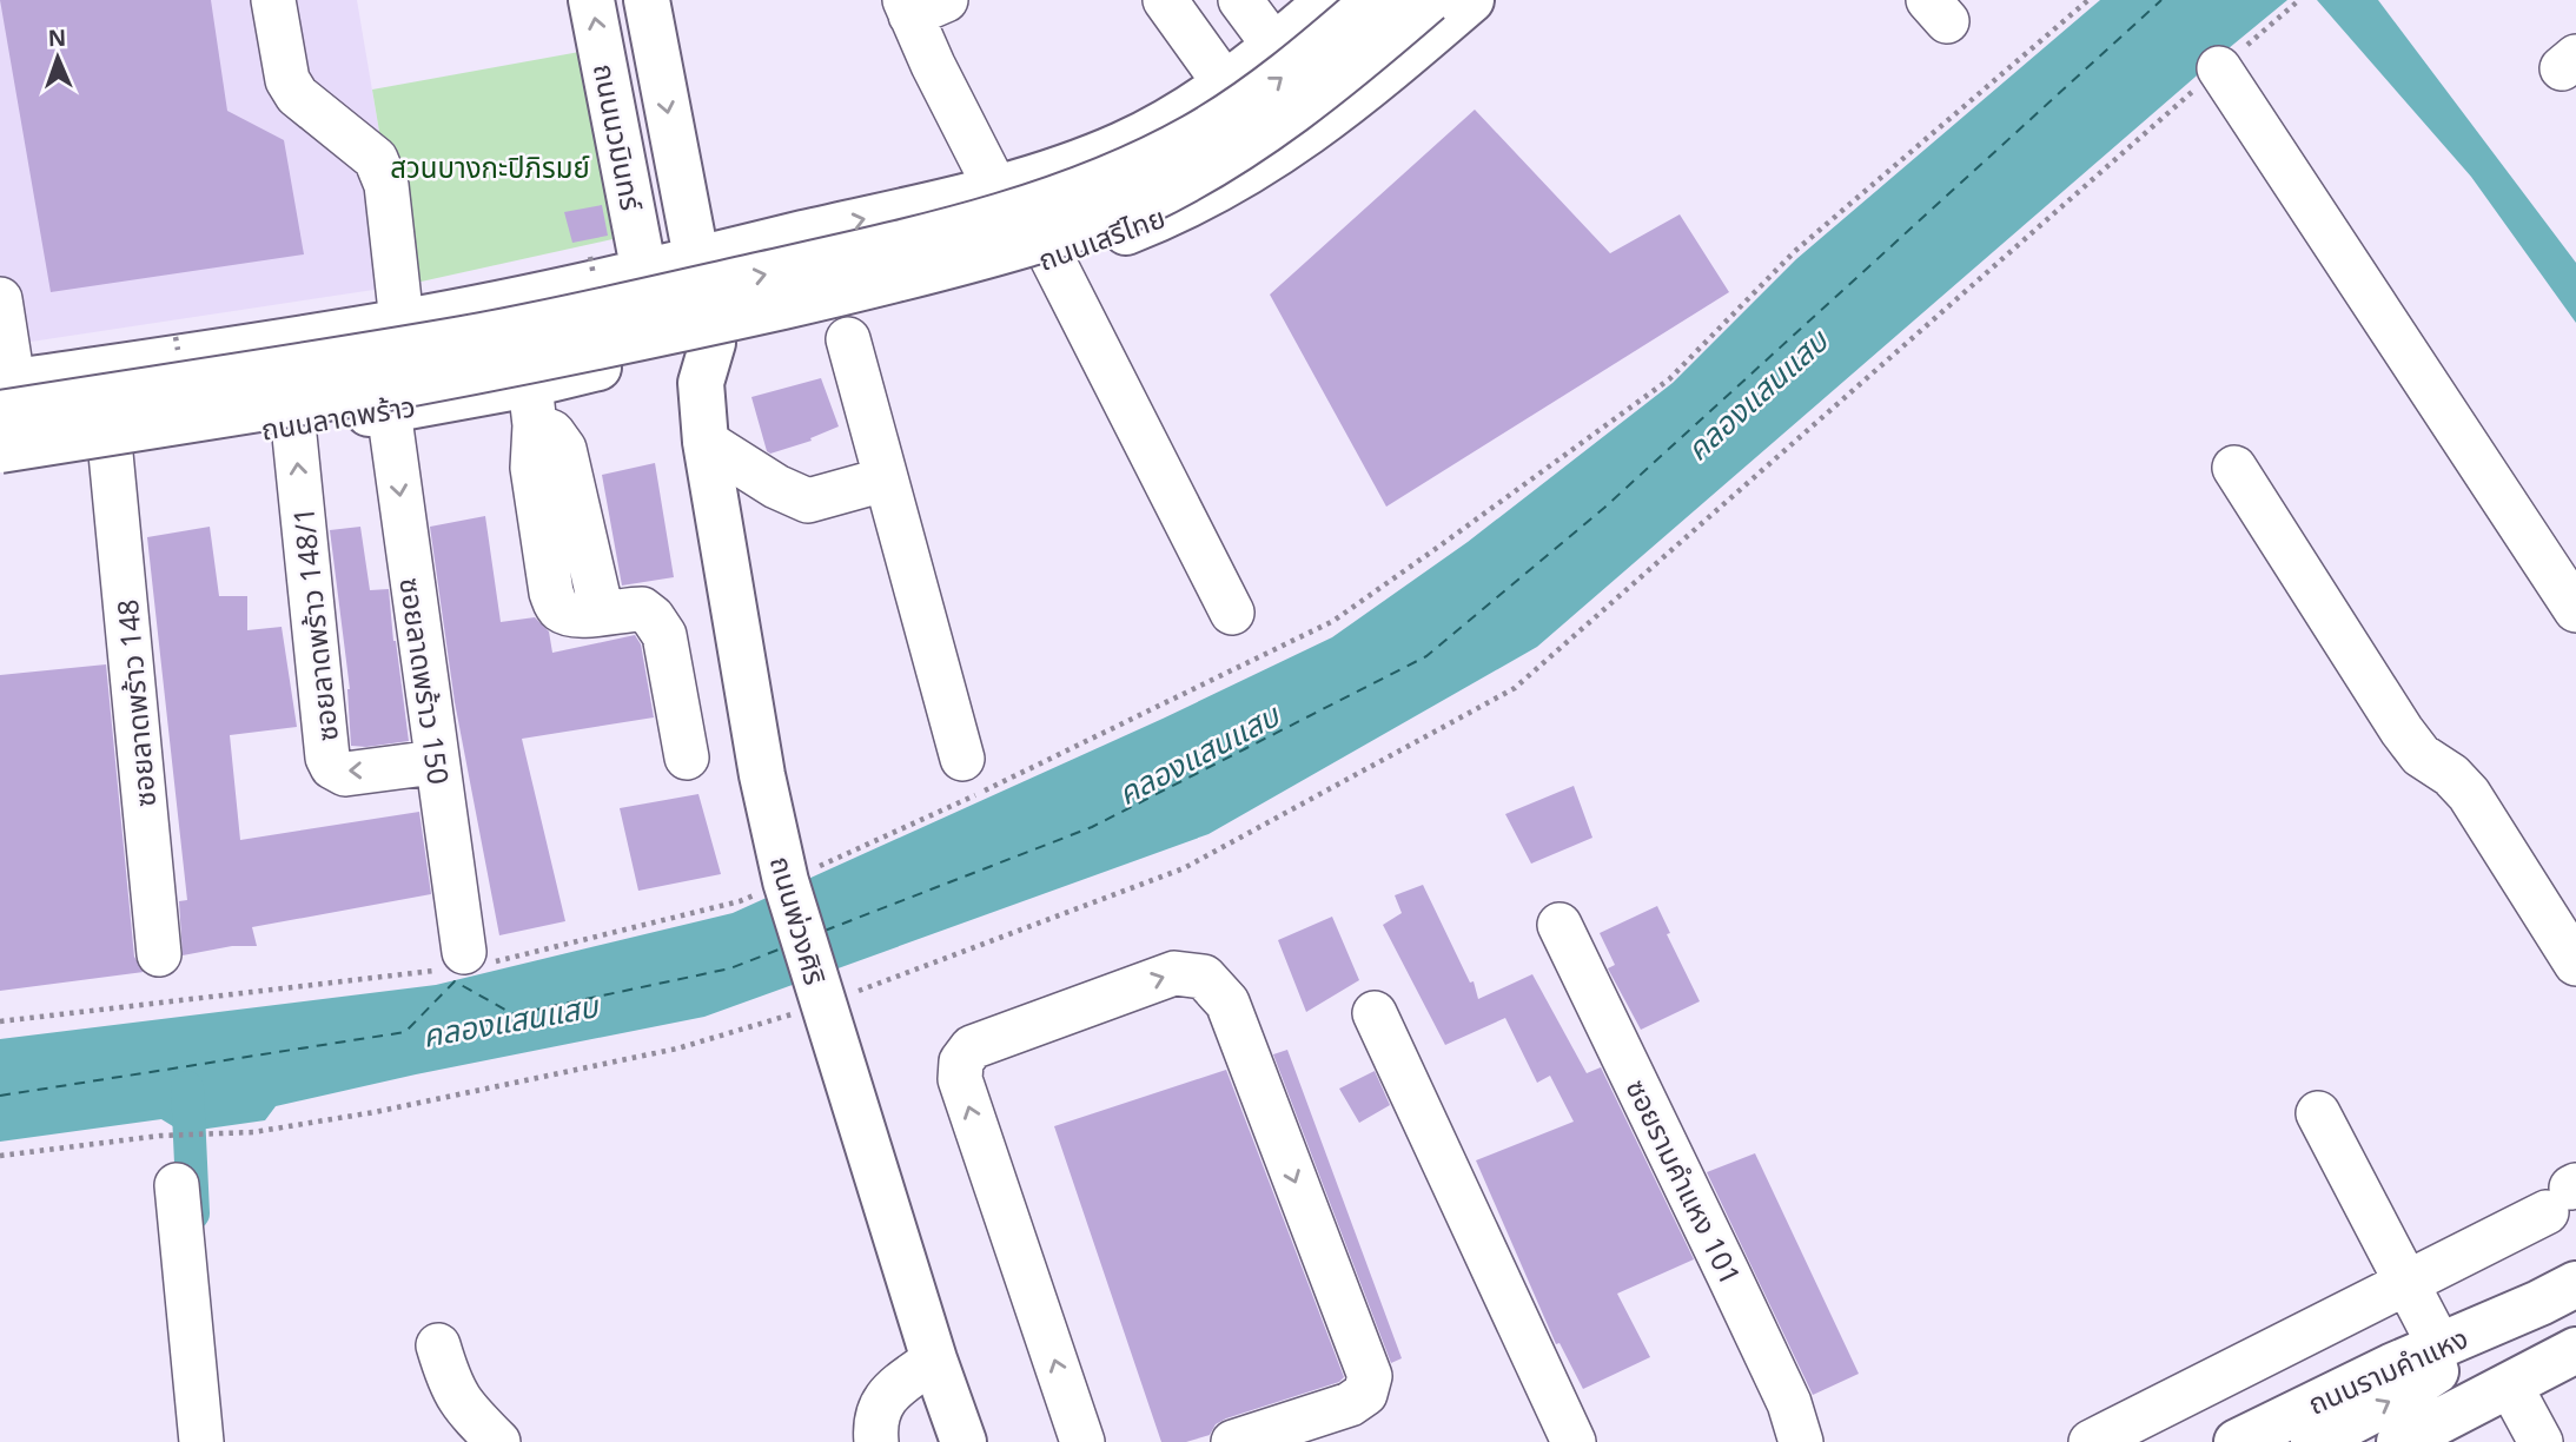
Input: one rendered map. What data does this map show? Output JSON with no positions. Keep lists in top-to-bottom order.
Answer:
{
  "streets": {
    "main road": [
      "ถนนนวมินทร์",
      "ถนนเสรีไทย",
      "ถนนลาดพร้าว",
      "ถนนพ่วงศิริ",
      "ถนนรามคำแหง"
    ],
    "street": [
      "ซอยลาดพร้าว 148/1",
      "ซอยลาดพร้าว 150",
      "ซอยลาดพร้าว 148",
      "ซอยรามคำแหง 101"
    ]
  },
  "crossings": [
    ["ถนนนวมินทร์", "ถนนพ่วงศิริ"],
    ["ถนนเสรีไทย", "ถนนลาดพร้าว"],
    ["ถนนเสรีไทย", "ถนนพ่วงศิริ"],
    ["ถนนลาดพร้าว", "ซอยลาดพร้าว 148/1"],
    ["ถนนลาดพร้าว", "ซอยลาดพร้าว 150"],
    ["ถนนลาดพร้าว", "ซอยลาดพร้าว 148"],
    ["ถนนลาดพร้าว", "ถนนพ่วงศิริ"],
    ["ซอยลาดพร้าว 148/1", "ซอยลาดพร้าว 150"]
  ],
  "one_way": ["ซอยลาดพร้าว 148/1", "ซอยลาดพร้าว 150"],
  "water": ["คลองแสนแสบ"],
  "parks": ["สวนบางกะปิภิรมย์"],
  "north": "top"
}
